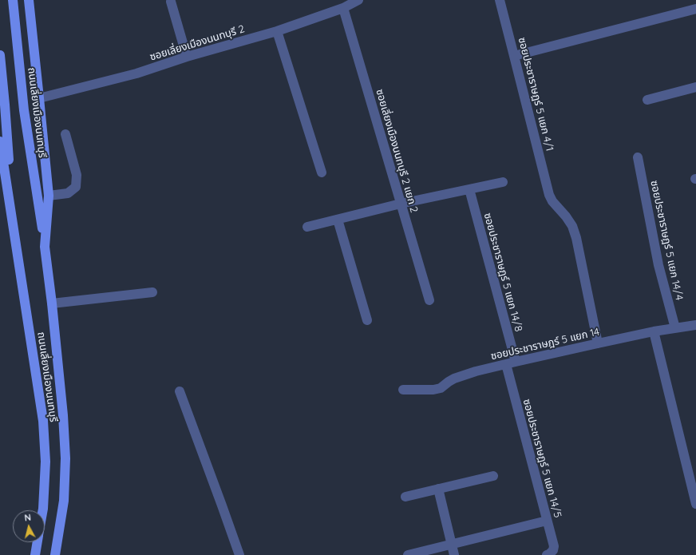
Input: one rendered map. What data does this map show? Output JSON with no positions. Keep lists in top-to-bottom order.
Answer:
{
  "streets": {
    "main road": ["ถนนเลี่ยงเมืองนนทบุรี"],
    "street": [
      "ซอยเลี่ยงเมืองนนทบุรี 2",
      "ซอยประชาราษฎร์ 5 แยก 4/1",
      "ซอยเลี่ยงเมืองนนทบุรี 2 แยก 2",
      "ซอยประชาราษฎร์ 5 แยก 14/4",
      "ซอยประชาราษฎร์ 5 แยก 14/8",
      "ซอยประชาราษฎร์ 5 แยก 14",
      "ซอยประชาราษฎร์ 5 แยก 14/5"
    ]
  },
  "crossings": [
    ["ซอยเลี่ยงเมืองนนทบุรี 2", "ถนนเลี่ยงเมืองนนทบุรี"],
    ["ซอยเลี่ยงเมืองนนทบุรี 2", "ซอยเลี่ยงเมืองนนทบุรี 2 แยก 2"],
    ["ซอยประชาราษฎร์ 5 แยก 4/1", "ซอยประชาราษฎร์ 5 แยก 14"],
    ["ซอยประชาราษฎร์ 5 แยก 14/4", "ซอยประชาราษฎร์ 5 แยก 14"],
    ["ซอยประชาราษฎร์ 5 แยก 14/8", "ซอยประชาราษฎร์ 5 แยก 14"],
    ["ซอยประชาราษฎร์ 5 แยก 14", "ซอยประชาราษฎร์ 5 แยก 14/5"]
  ],
  "north": "top"
}
